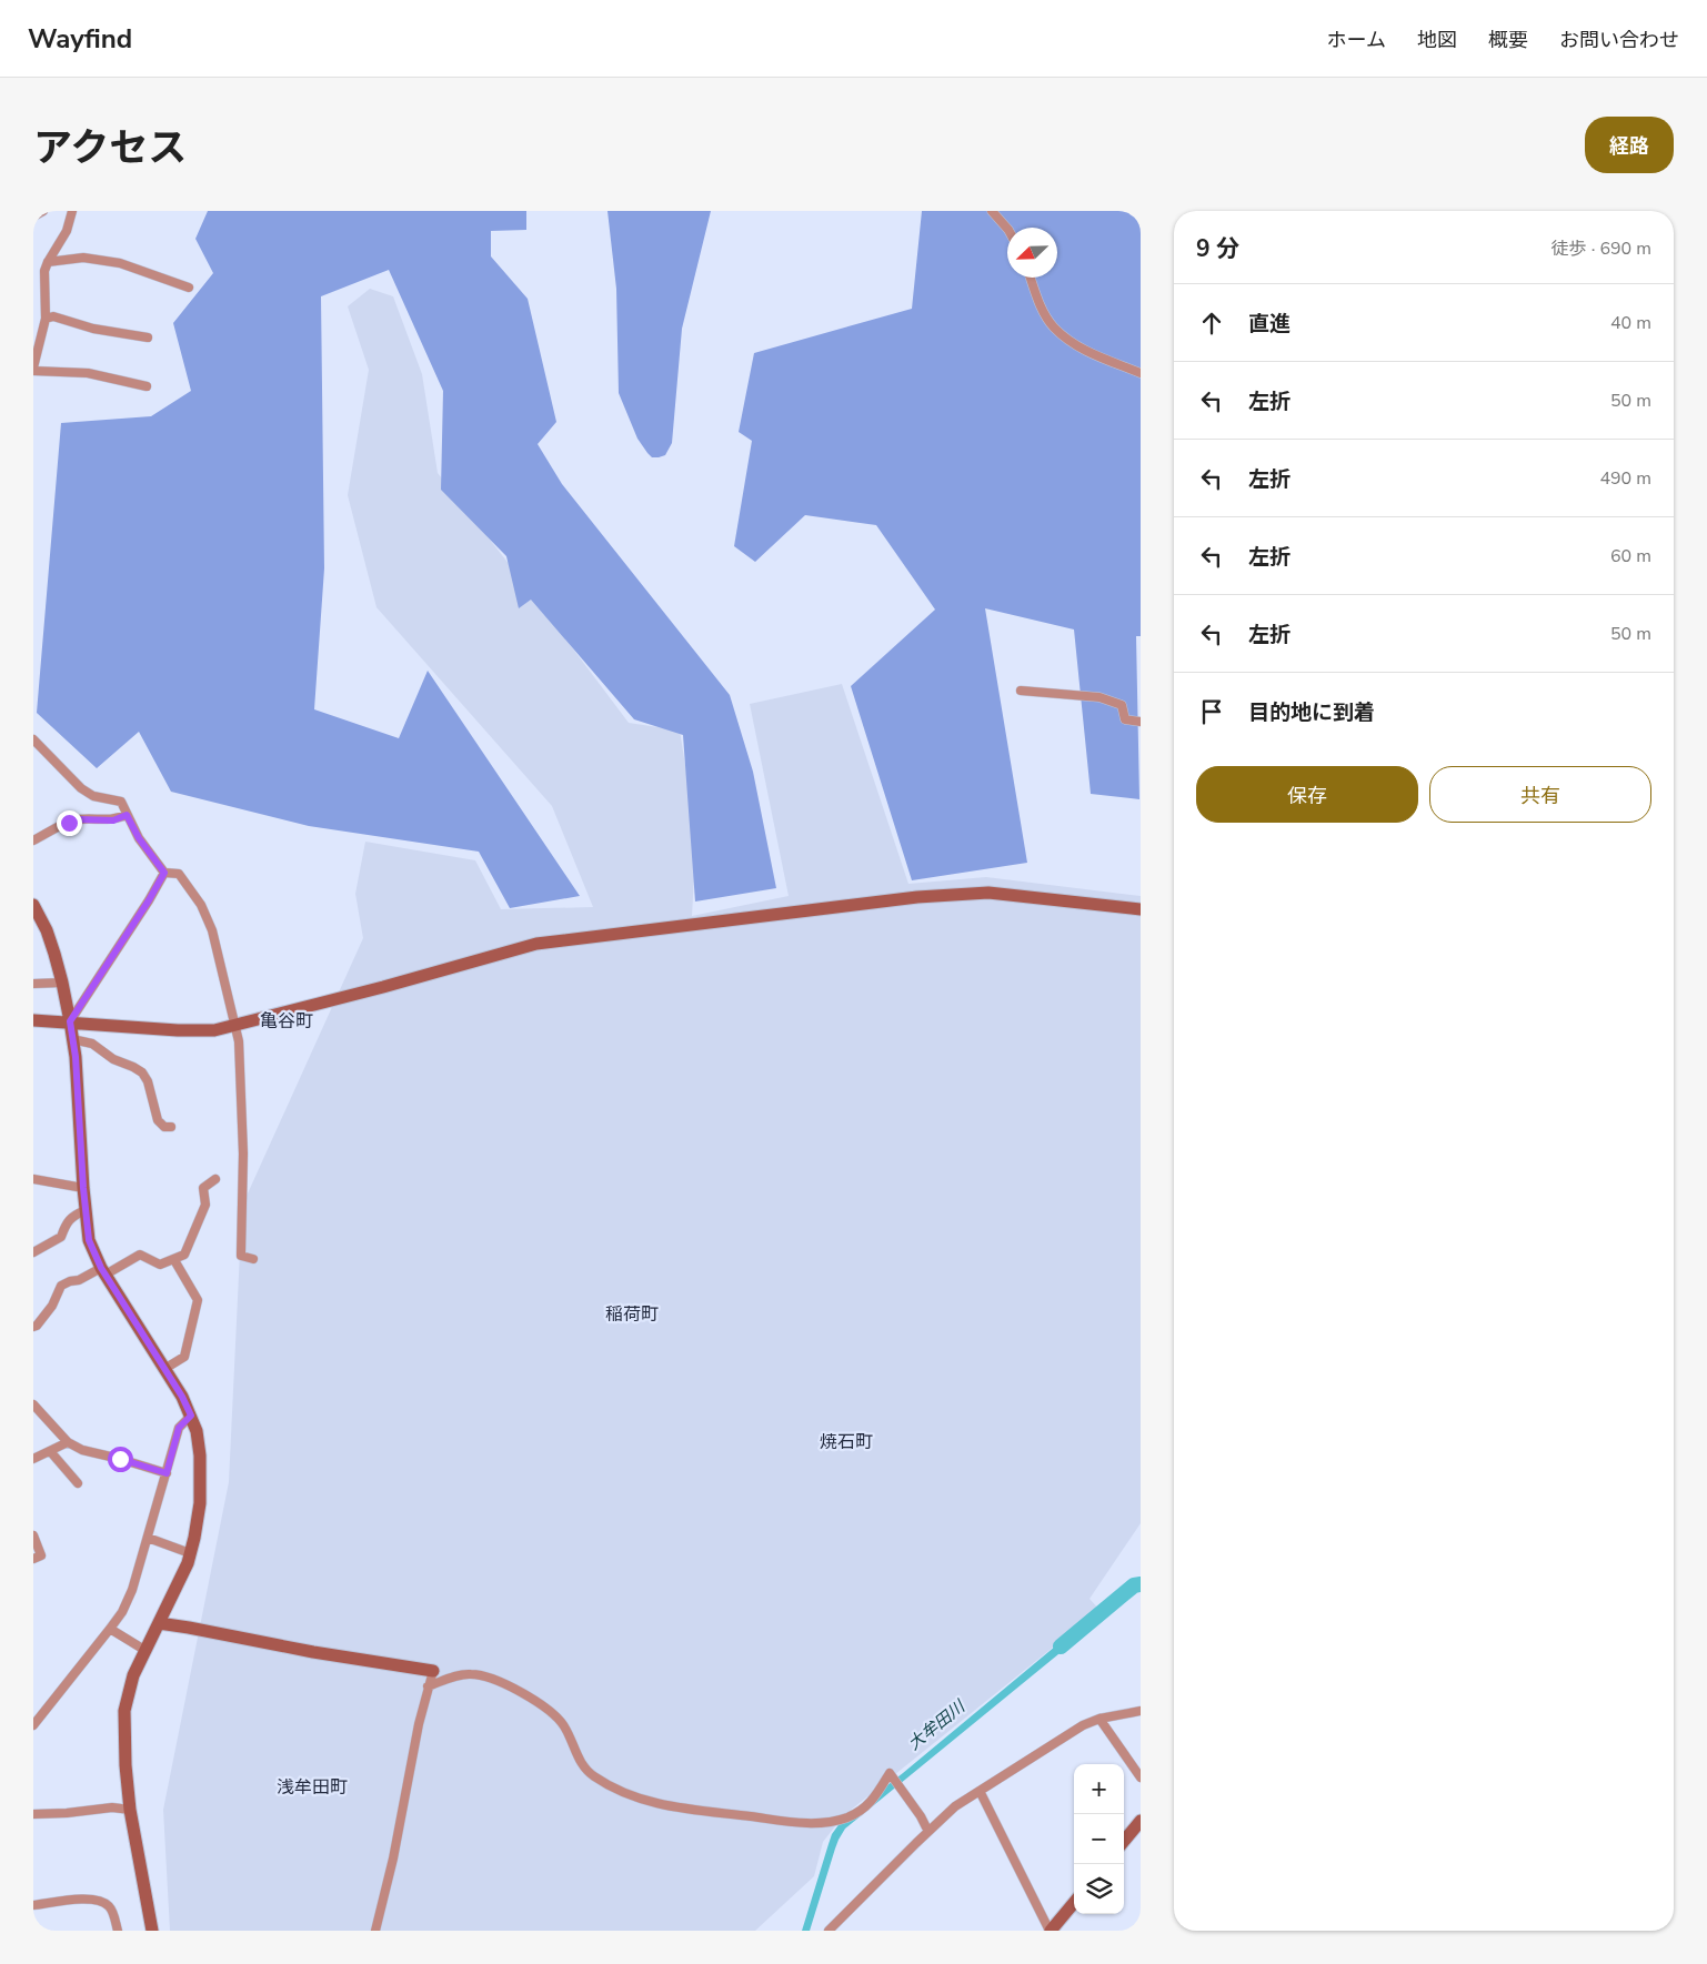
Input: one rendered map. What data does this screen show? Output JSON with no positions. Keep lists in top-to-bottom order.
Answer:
{
  "districts": [
    "亀谷町",
    "稲荷町",
    "焼石町",
    "浅牟田町"
  ],
  "water": ["大牟田川"],
  "north": "bottom left",
  "page": {
    "header": "Wayfind",
    "nav": [
      "ホーム",
      "地図",
      "概要",
      "お問い合わせ"
    ],
    "title": "アクセス",
    "buttons": [
      "経路",
      ["保存", "共有"]
    ],
    "heading": ["9 分", "徒歩 · 690 m"],
    "list": [
      ["直進", "40 m"],
      ["左折", "50 m"],
      ["左折", "490 m"],
      ["左折", "60 m"],
      ["左折", "50 m"],
      "目的地に到着"
    ],
    "map_buttons": ["+", "−"]
  }
}
